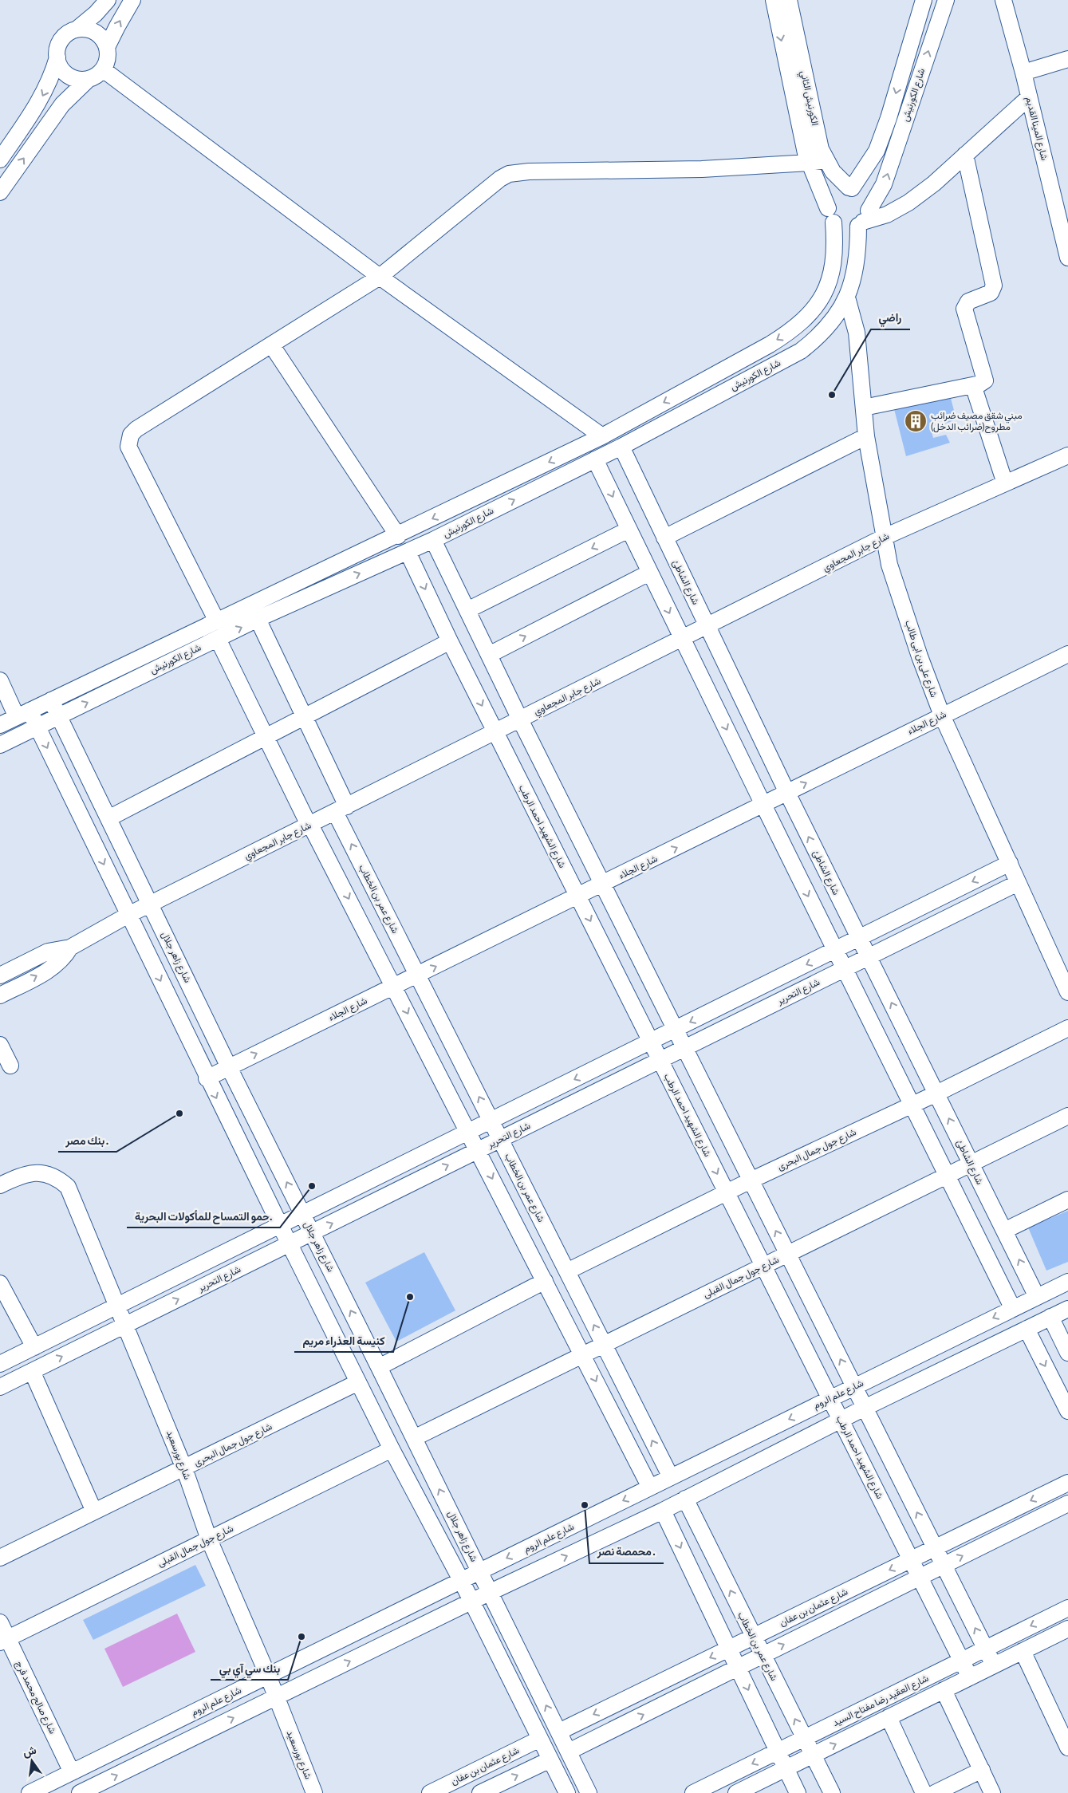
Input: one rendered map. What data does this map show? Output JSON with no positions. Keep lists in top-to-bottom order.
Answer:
{
  "streets": {
    "street": [
      "شارع الكورنيش",
      "الكورنيش الثاني",
      "شارع المينا القديم",
      "شارع جابر المجعاوي",
      "شارع الشاطئ",
      "شارع على بن ابى طالب",
      "شارع الجلاء",
      "شارع الشهيد احمد الرطب",
      "شارع عمر بن الخطاب",
      "شارع زاهر جلال",
      "شارع التحرير",
      "شارع جول جمال البحرى",
      "شارع جول جمال القبلى",
      "شارع علم الروم",
      "شارع بورسعيد",
      "شارع عثمان بن عفان",
      "شارع صالح محمد فرج",
      "شارع العقيد رضا مفتاح السيد"
    ]
  },
  "crossings": [
    ["شارع الكورنيش", "الكورنيش الثاني"],
    ["شارع الكورنيش", "شارع الشاطئ"],
    ["شارع الكورنيش", "شارع على بن ابى طالب"],
    ["شارع الكورنيش", "شارع الشهيد احمد الرطب"],
    ["شارع الكورنيش", "شارع عمر بن الخطاب"],
    ["شارع الكورنيش", "شارع زاهر جلال"],
    ["شارع جابر المجعاوي", "شارع الشاطئ"],
    ["شارع جابر المجعاوي", "شارع على بن ابى طالب"],
    ["شارع جابر المجعاوي", "شارع الشهيد احمد الرطب"],
    ["شارع جابر المجعاوي", "شارع عمر بن الخطاب"],
    ["شارع جابر المجعاوي", "شارع زاهر جلال"],
    ["شارع الشاطئ", "شارع الجلاء"],
    ["شارع الشاطئ", "شارع التحرير"],
    ["شارع الشاطئ", "شارع جول جمال البحرى"],
    ["شارع الشاطئ", "شارع جول جمال القبلى"],
    ["شارع الشاطئ", "شارع علم الروم"],
    ["شارع على بن ابى طالب", "شارع الجلاء"],
    ["شارع على بن ابى طالب", "شارع التحرير"],
    ["شارع الجلاء", "شارع الشهيد احمد الرطب"],
    ["شارع الجلاء", "شارع عمر بن الخطاب"],
    ["شارع الجلاء", "شارع زاهر جلال"],
    ["شارع الشهيد احمد الرطب", "شارع التحرير"],
    ["شارع الشهيد احمد الرطب", "شارع جول جمال البحرى"],
    ["شارع الشهيد احمد الرطب", "شارع جول جمال القبلى"],
    ["شارع الشهيد احمد الرطب", "شارع علم الروم"],
    ["شارع الشهيد احمد الرطب", "شارع عثمان بن عفان"],
    ["شارع الشهيد احمد الرطب", "شارع العقيد رضا مفتاح السيد"],
    ["شارع عمر بن الخطاب", "شارع التحرير"],
    ["شارع عمر بن الخطاب", "شارع جول جمال البحرى"],
    ["شارع عمر بن الخطاب", "شارع جول جمال القبلى"],
    ["شارع عمر بن الخطاب", "شارع علم الروم"],
    ["شارع عمر بن الخطاب", "شارع عثمان بن عفان"],
    ["شارع عمر بن الخطاب", "شارع العقيد رضا مفتاح السيد"],
    ["شارع زاهر جلال", "شارع التحرير"],
    ["شارع زاهر جلال", "شارع جول جمال القبلى"],
    ["شارع زاهر جلال", "شارع علم الروم"],
    ["شارع زاهر جلال", "شارع عثمان بن عفان"],
    ["شارع التحرير", "شارع بورسعيد"],
    ["شارع جول جمال البحرى", "شارع بورسعيد"],
    ["شارع جول جمال القبلى", "شارع بورسعيد"],
    ["شارع جول جمال القبلى", "شارع صالح محمد فرج"],
    ["شارع علم الروم", "شارع بورسعيد"],
    ["شارع علم الروم", "شارع صالح محمد فرج"]
  ],
  "one_way": ["شارع الجلاء"],
  "places": {
    "other": [
      "راضي",
      "بنك مصر .",
      "حمو التمساح للمأكولات البحرية.",
      "كنيسة العذراء مريم",
      "محمصة نصر .",
      "بنك سي آي بي"
    ],
    "building": ["مبني شقق مصيف ضرائب مطروح(ضرائب الدخل)"]
  },
  "north": "top"
}
